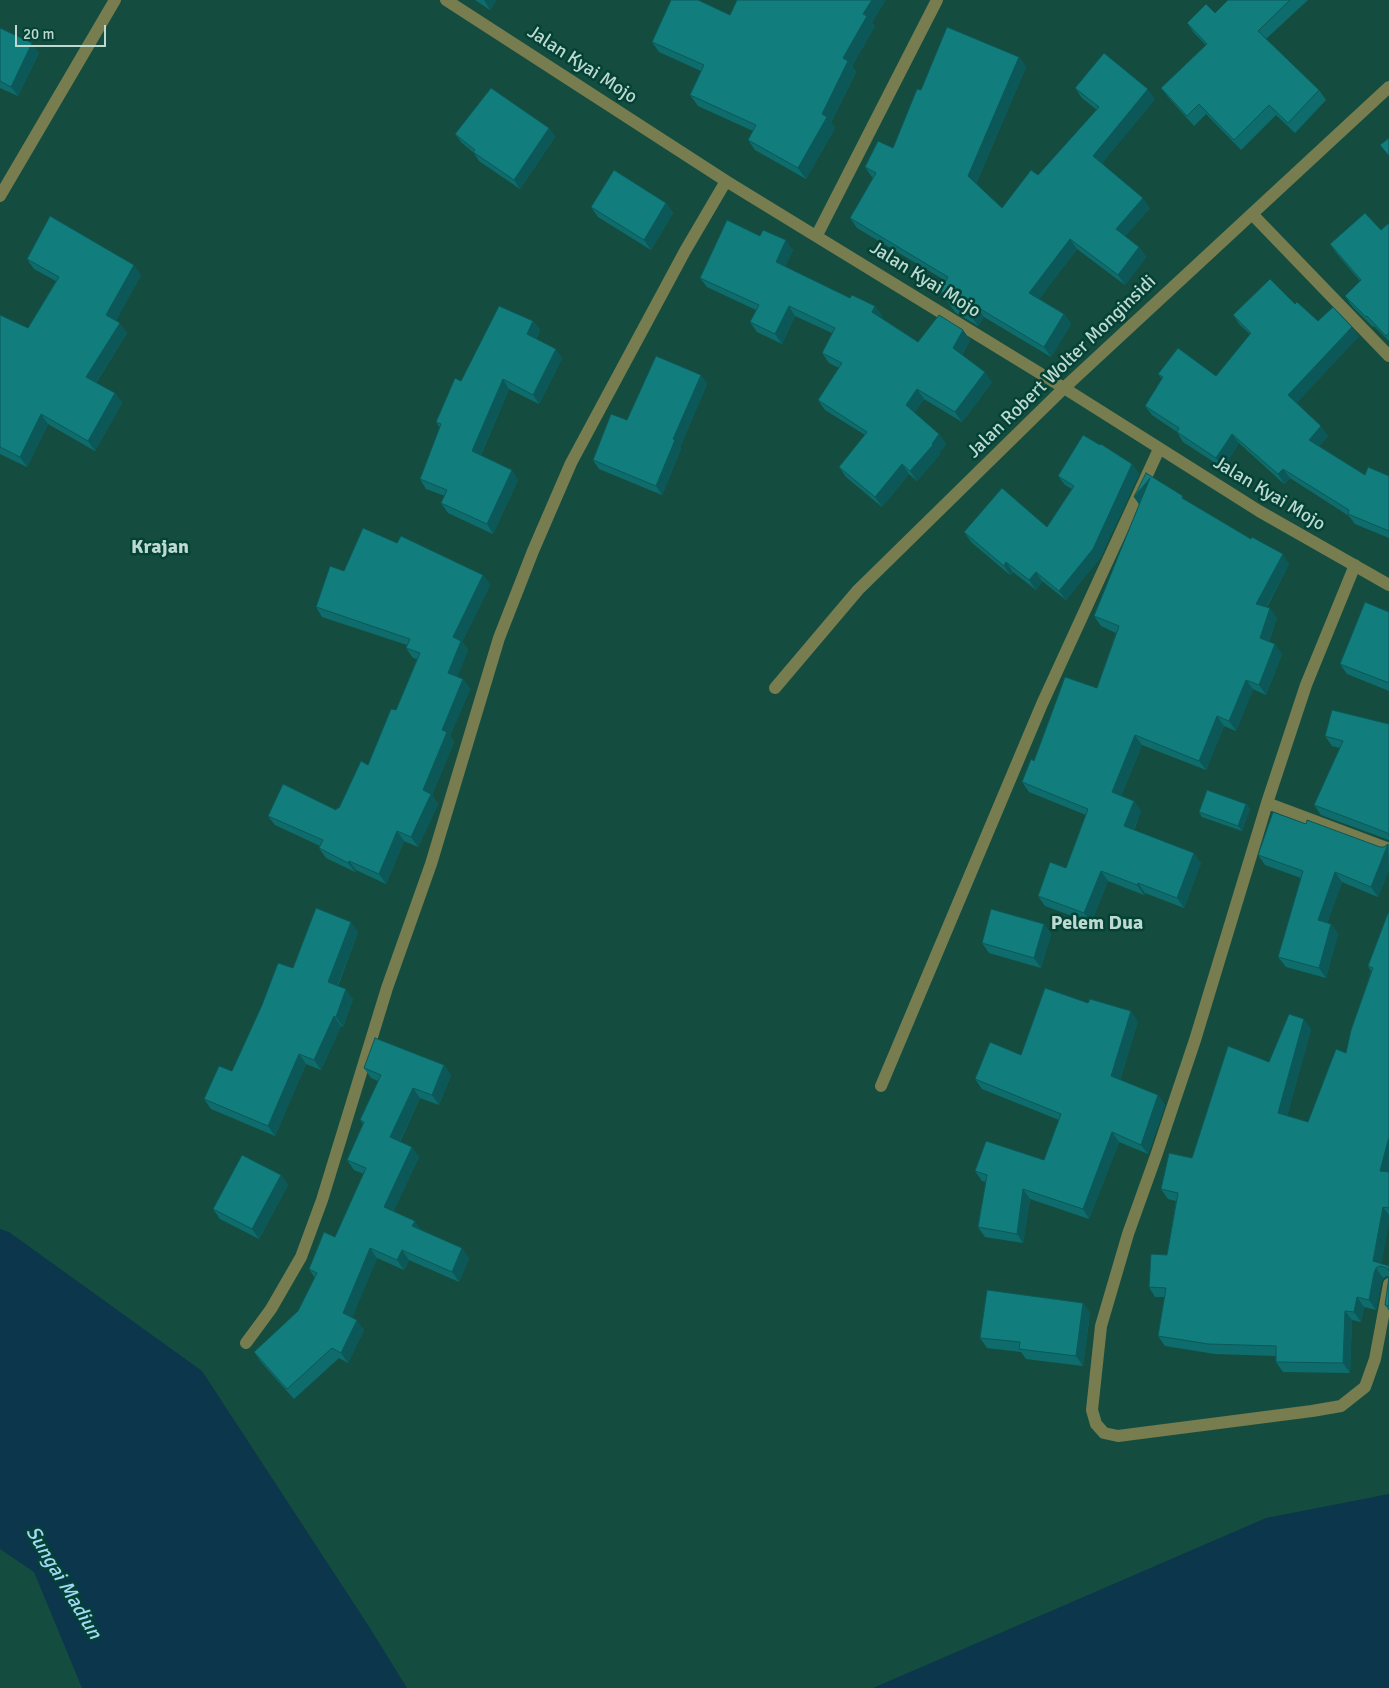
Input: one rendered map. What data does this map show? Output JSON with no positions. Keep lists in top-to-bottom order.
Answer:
{
  "streets": {
    "street": ["Jalan Kyai Mojo", "Jalan Robert Wolter Monginsidi"]
  },
  "crossings": [
    ["Jalan Kyai Mojo", "Jalan Robert Wolter Monginsidi"]
  ],
  "districts": ["Krajan", "Pelem Dua"],
  "water": ["Sungai Madiun"],
  "scale_bar": "20 m"
}
